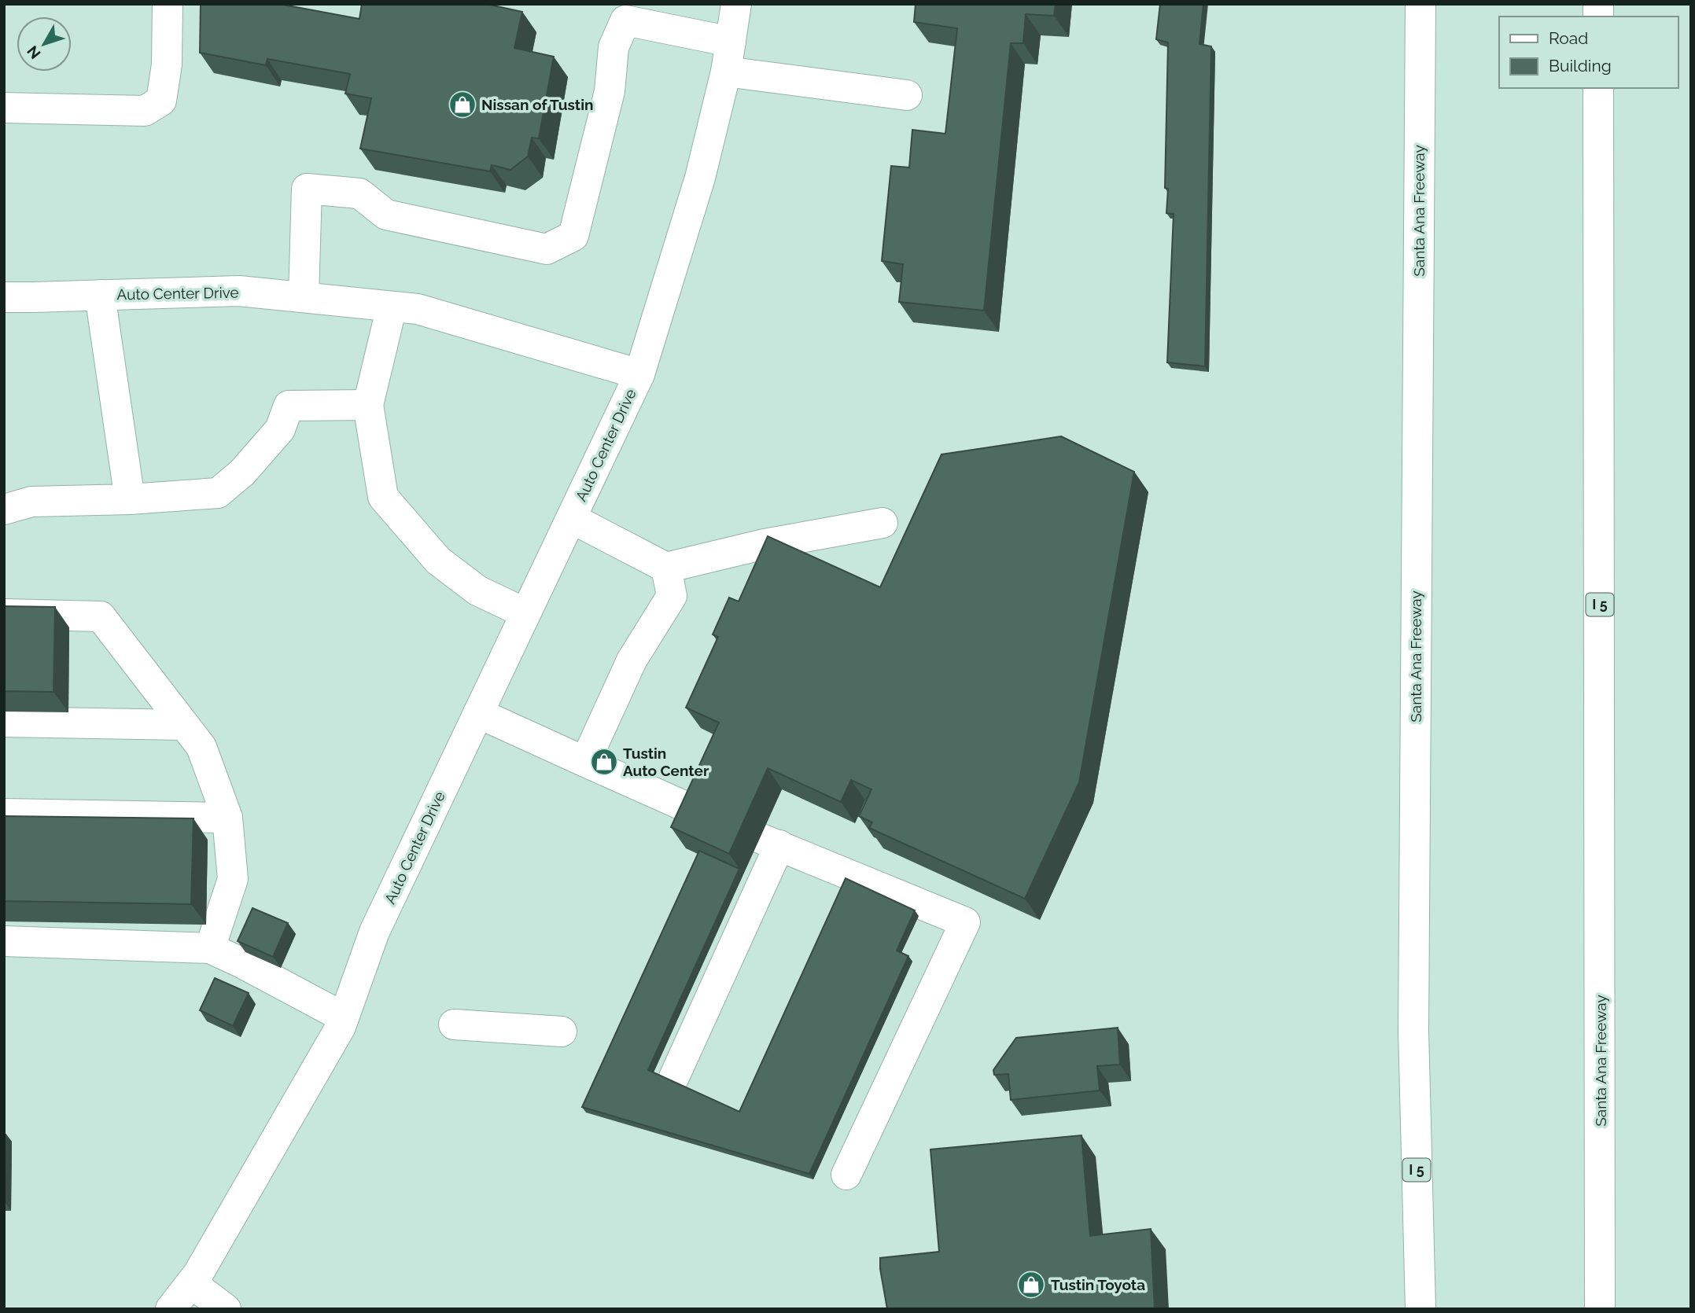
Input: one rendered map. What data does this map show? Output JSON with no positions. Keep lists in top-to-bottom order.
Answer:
{
  "streets": {
    "main road": ["Santa Ana Freeway", "Auto Center Drive", "I 5"]
  },
  "places": {
    "shop": ["Nissan of Tustin", "Tustin Auto Center", "Tustin Toyota"]
  },
  "legend": ["Road", "Building"],
  "north": "bottom left"
}
